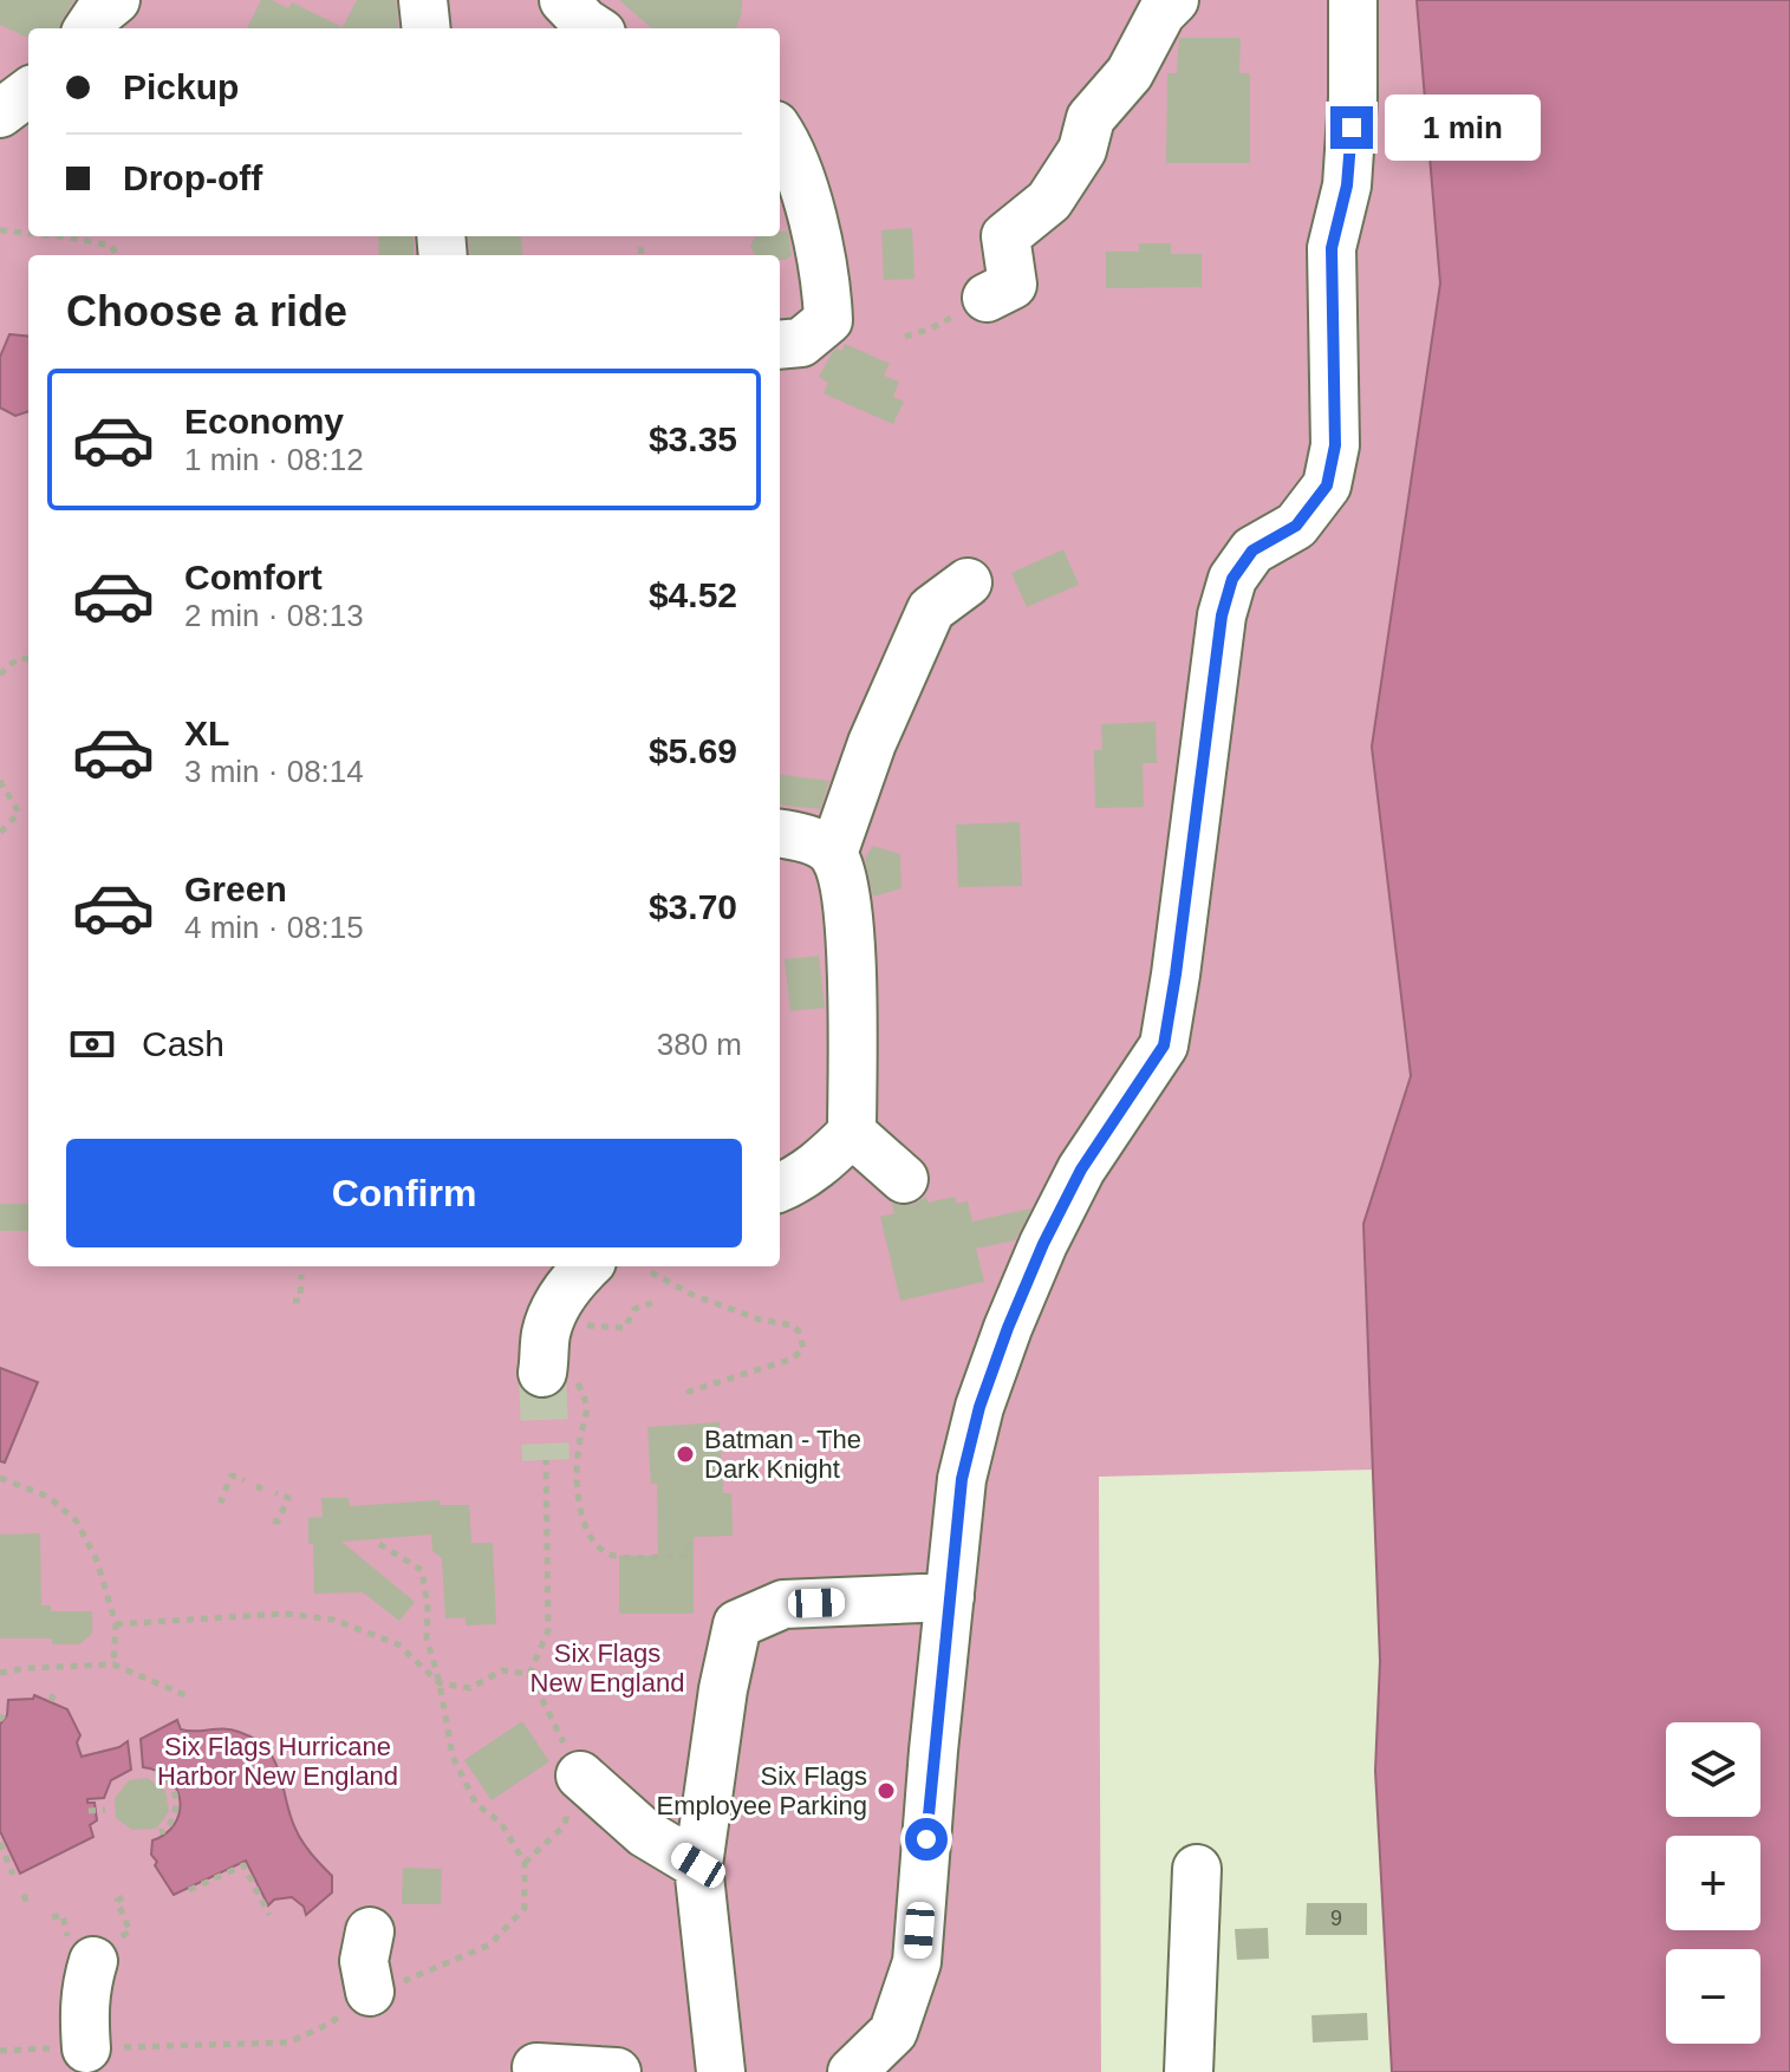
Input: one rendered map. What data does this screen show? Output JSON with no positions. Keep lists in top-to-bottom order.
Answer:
{
  "parks": ["Six Flags New England", "Six Flags Hurricane Harbor New England"],
  "places": ["Batman - The Dark Knight", "Six Flags Employee Parking"],
  "house_numbers": ["9"],
  "page": {
    "banner": ["Pickup", "Drop-off"],
    "bubble": "1 min",
    "heading": "Choose a ride",
    "list": [
      {
        "name": "Economy",
        "note": "1 min · 08:12",
        "value": "$3.35"
      },
      {
        "name": "Comfort",
        "note": "2 min · 08:13",
        "value": "$4.52"
      },
      {
        "name": "XL",
        "note": "3 min · 08:14",
        "value": "$5.69"
      },
      {
        "name": "Green",
        "note": "4 min · 08:15",
        "value": "$3.70"
      }
    ],
    "pay": ["Cash", "380 m"],
    "buttons": "Confirm",
    "map_buttons": ["+", "−"]
  }
}
